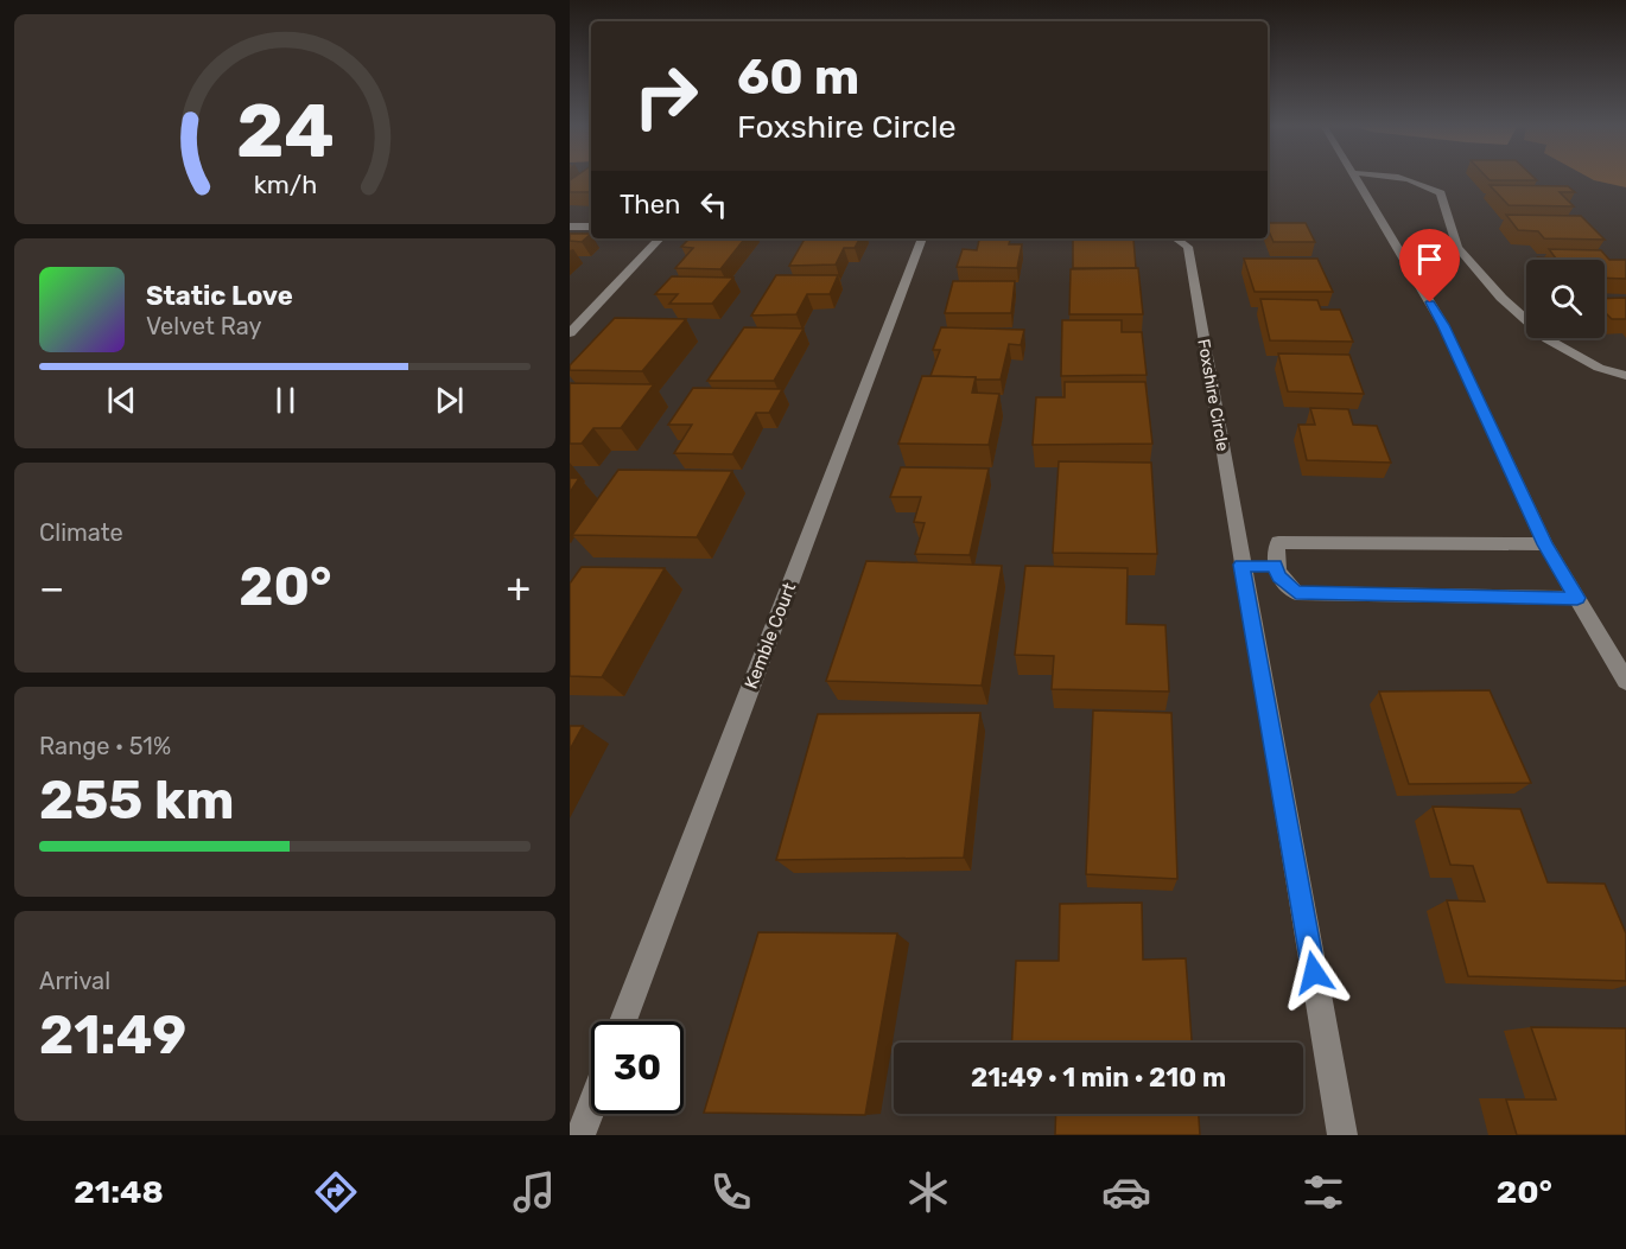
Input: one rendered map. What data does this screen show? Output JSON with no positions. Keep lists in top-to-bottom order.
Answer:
{
  "streets": {
    "street": ["Foxshire Circle", "Kemble Court"]
  },
  "page": {
    "turn": ["60 m", "Foxshire Circle"],
    "then": "Then",
    "song": ["Static Love", "Velvet Ray"],
    "tile": [
      "Climate",
      ["Range · 51%", "255 km"],
      ["Arrival", "21:49"]
    ],
    "heat": ["−", "20°", "+"],
    "limit": "30",
    "trip": "21:49 · 1 min · 210 m",
    "tabs": ["21:48", "20°"],
    "gauge": ["24", "km/h"]
  }
}
